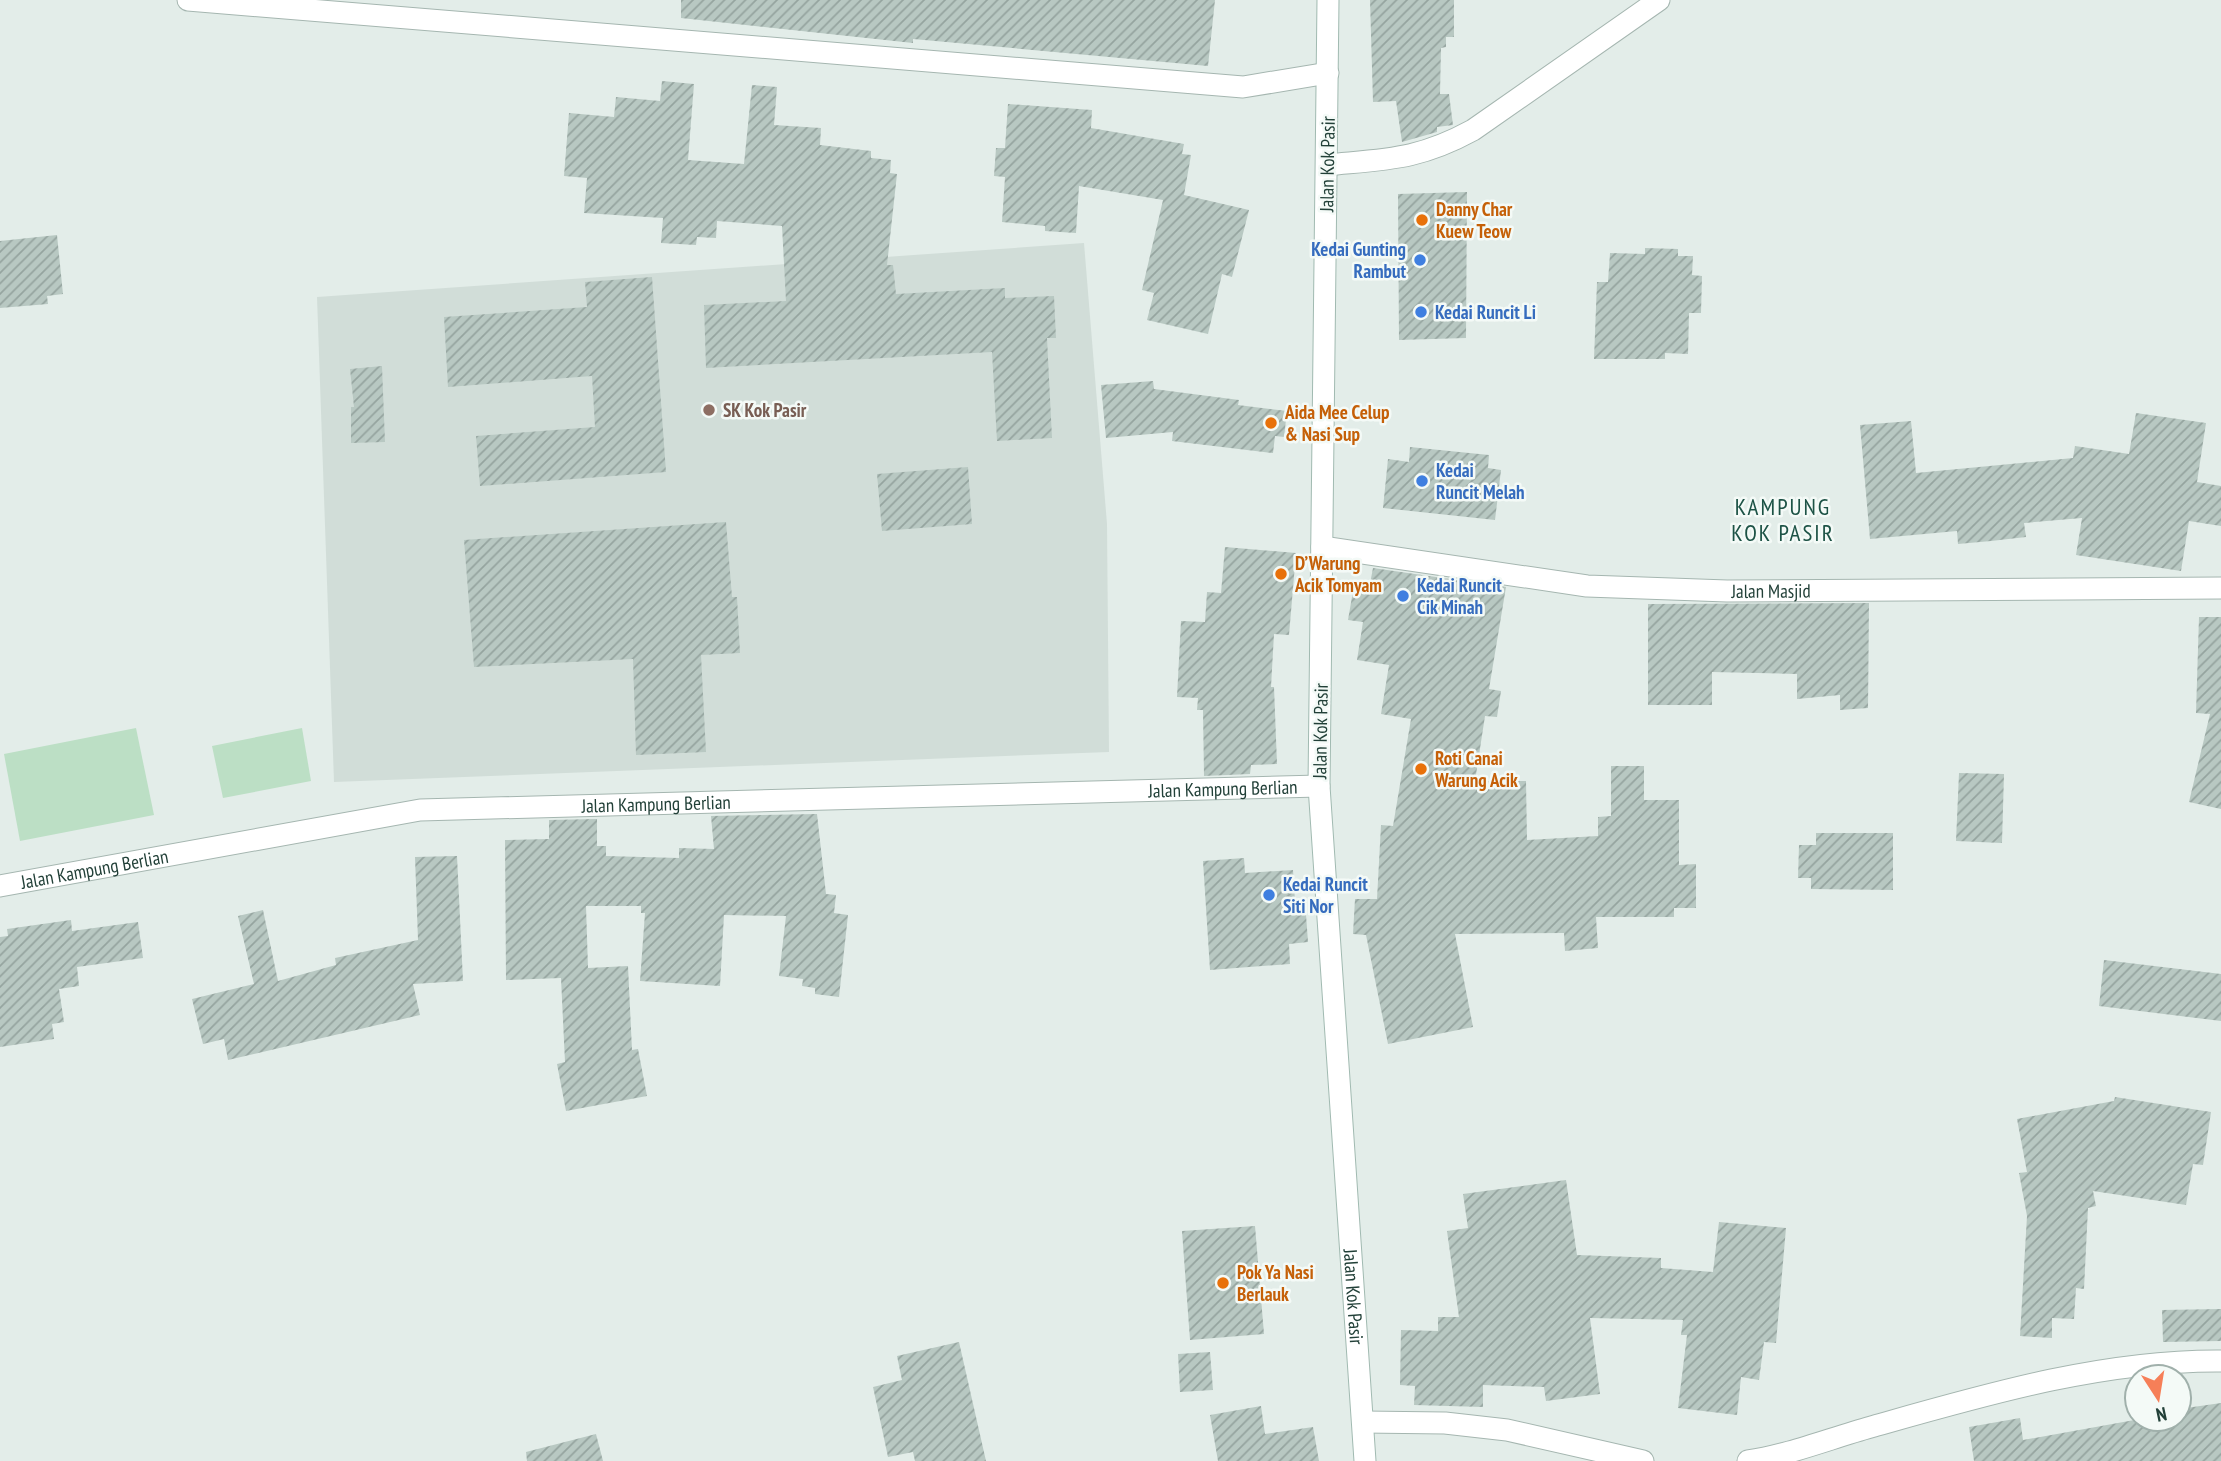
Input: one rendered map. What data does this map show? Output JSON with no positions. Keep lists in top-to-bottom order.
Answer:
{
  "streets": {
    "street": ["Jalan Kok Pasir", "Jalan Masjid", "Jalan Kampung Berlian"]
  },
  "crossings": [
    ["Jalan Kok Pasir", "Jalan Masjid"],
    ["Jalan Kok Pasir", "Jalan Kampung Berlian"]
  ],
  "districts": ["KAMPUNG KOK PASIR"],
  "places": [
    "Danny Char Kuew Teow",
    "Kedai Gunting Rambut",
    "Kedai Runcit Li",
    "SK Kok Pasir",
    "Aida Mee Celup & Nasi Sup",
    "Kedai Runcit Melah",
    "D’Warung Acik Tomyam",
    "Kedai Runcit Cik Minah",
    "Roti Canai Warung Acik",
    "Kedai Runcit Siti Nor",
    "Pok Ya Nasi Berlauk"
  ],
  "north": "bottom"
}
